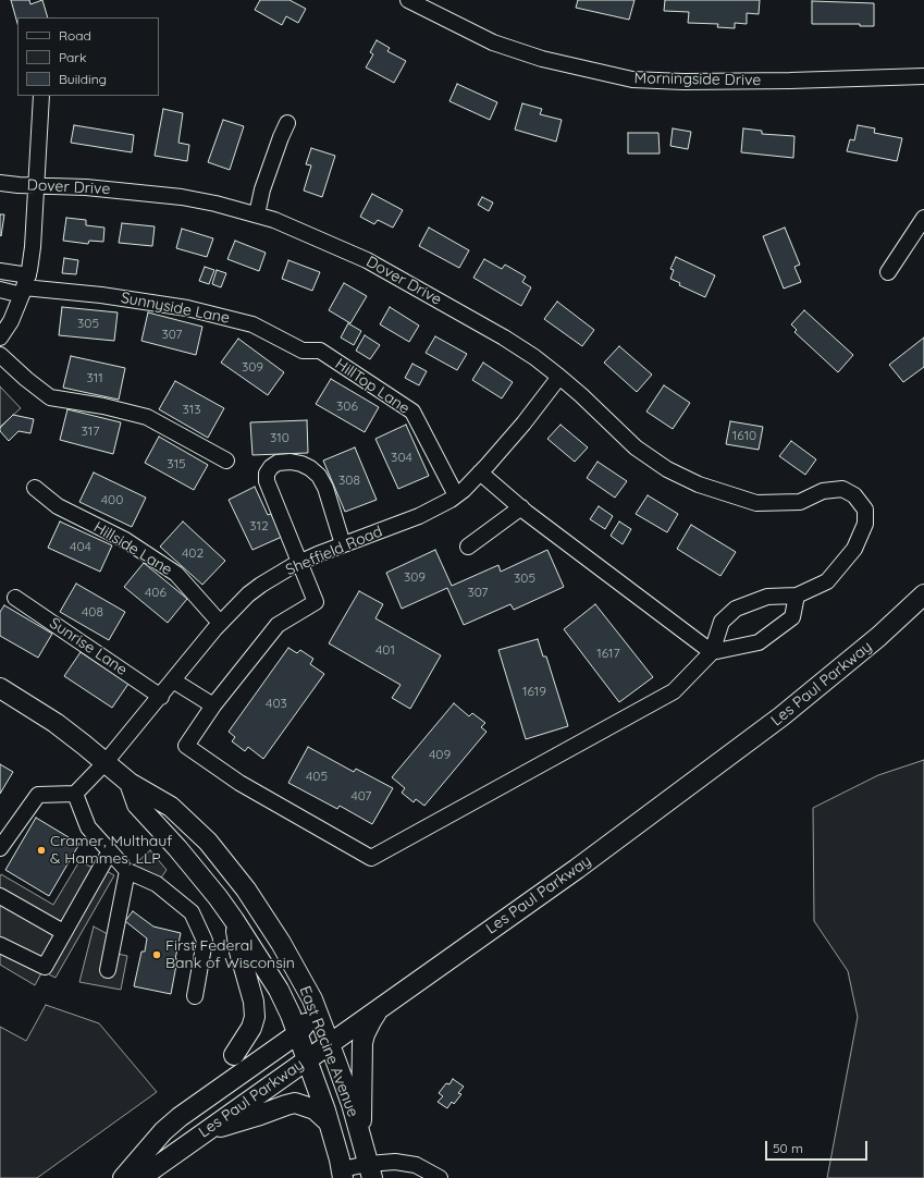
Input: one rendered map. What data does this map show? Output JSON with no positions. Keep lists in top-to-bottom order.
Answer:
{
  "streets": {
    "main road": ["Les Paul Parkway", "East Racine Avenue"],
    "street": [
      "Morningside Drive",
      "Dover Drive",
      "Sunnyside Lane",
      "HillTop Lane",
      "Hillside Lane",
      "Sheffield Road",
      "Sunrise Lane"
    ]
  },
  "crossings": [
    ["Dover Drive", "Sheffield Road"],
    ["Sunnyside Lane", "HillTop Lane"],
    ["HillTop Lane", "Sheffield Road"],
    ["Hillside Lane", "Sheffield Road"],
    ["Sheffield Road", "Sunrise Lane"],
    ["Sheffield Road", "East Racine Avenue"],
    ["Les Paul Parkway", "East Racine Avenue"]
  ],
  "places": ["Cramer, Multhauf & Hammes, LLP", "First Federal Bank of Wisconsin"],
  "house_numbers": [
    "305",
    "307",
    "309",
    "311",
    "306",
    "313",
    "317",
    "1610",
    "310",
    "304",
    "315",
    "308",
    "400",
    "312",
    "404",
    "402",
    "309",
    "305",
    "406",
    "307",
    "408",
    "401",
    "1617",
    "1619",
    "403",
    "409",
    "405",
    "407"
  ],
  "legend": ["Road", "Park", "Building"],
  "scale_bar": "50 m"
}
